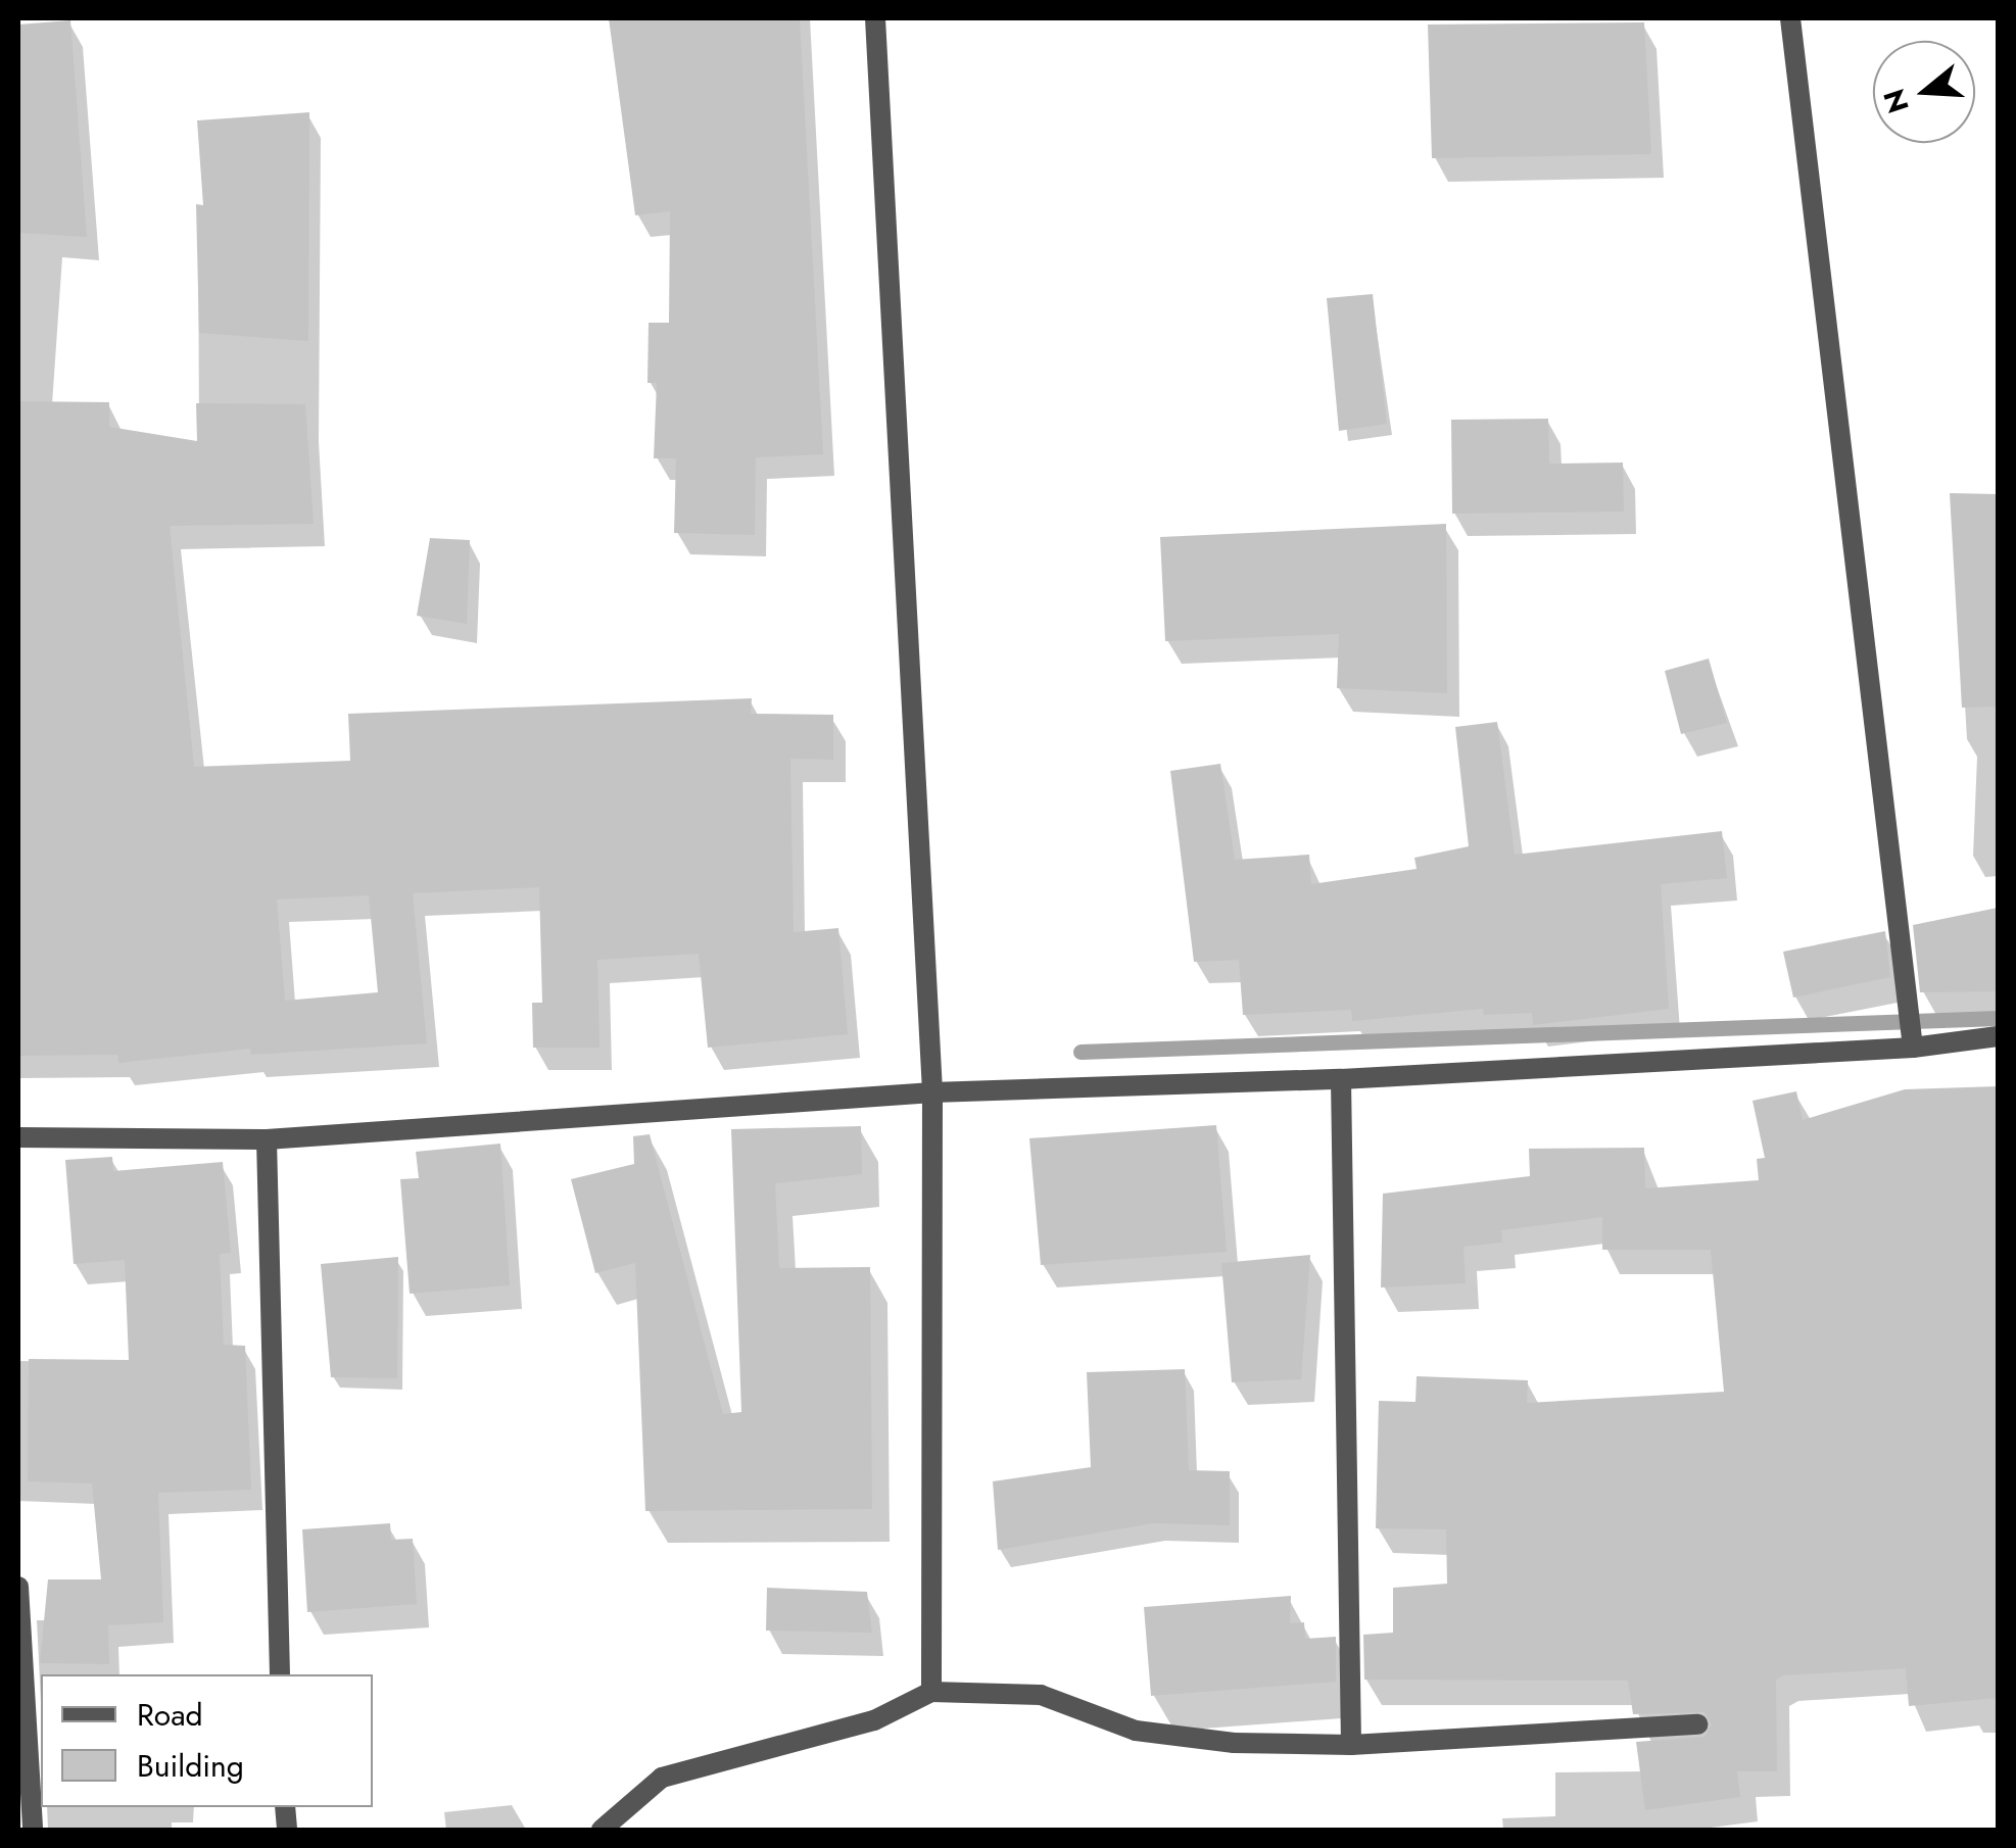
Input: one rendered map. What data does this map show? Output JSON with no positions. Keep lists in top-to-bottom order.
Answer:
{
  "legend": ["Road", "Building"],
  "north": "left"
}
